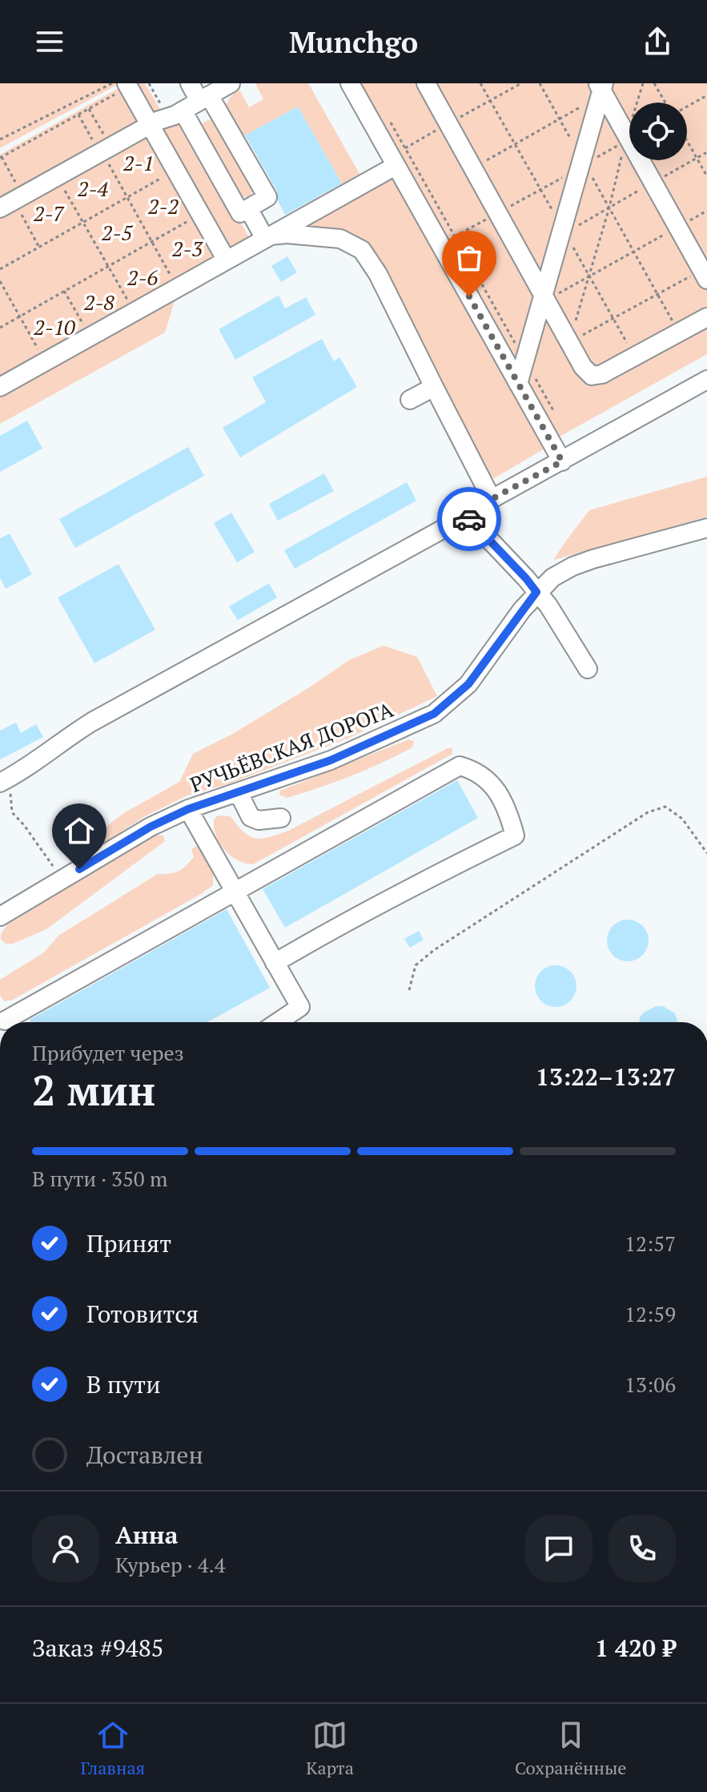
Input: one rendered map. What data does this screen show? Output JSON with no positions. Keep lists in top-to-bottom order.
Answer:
{
  "streets": {
    "street": ["РУЧЬЁВСКАЯ ДОРОГА"]
  },
  "parks": [
    "2-1",
    "2-4",
    "2-2",
    "2-7",
    "2-5",
    "2-3",
    "2-6",
    "2-8",
    "2-10"
  ],
  "page": {
    "header": "Munchgo",
    "heading": ["2 мин", "Прибудет через", "13:22–13:27"],
    "panel": [
      "Анна",
      "Курьер · 4.4",
      "Заказ #9485",
      "1 420 ₽"
    ],
    "bar": "В пути · 350 m",
    "list": [
      ["Принят", "12:57"],
      ["Готовится", "12:59"],
      ["В пути", "13:06"],
      "Доставлен"
    ],
    "tabs": ["Главная", "Карта", "Сохранённые"]
  }
}
